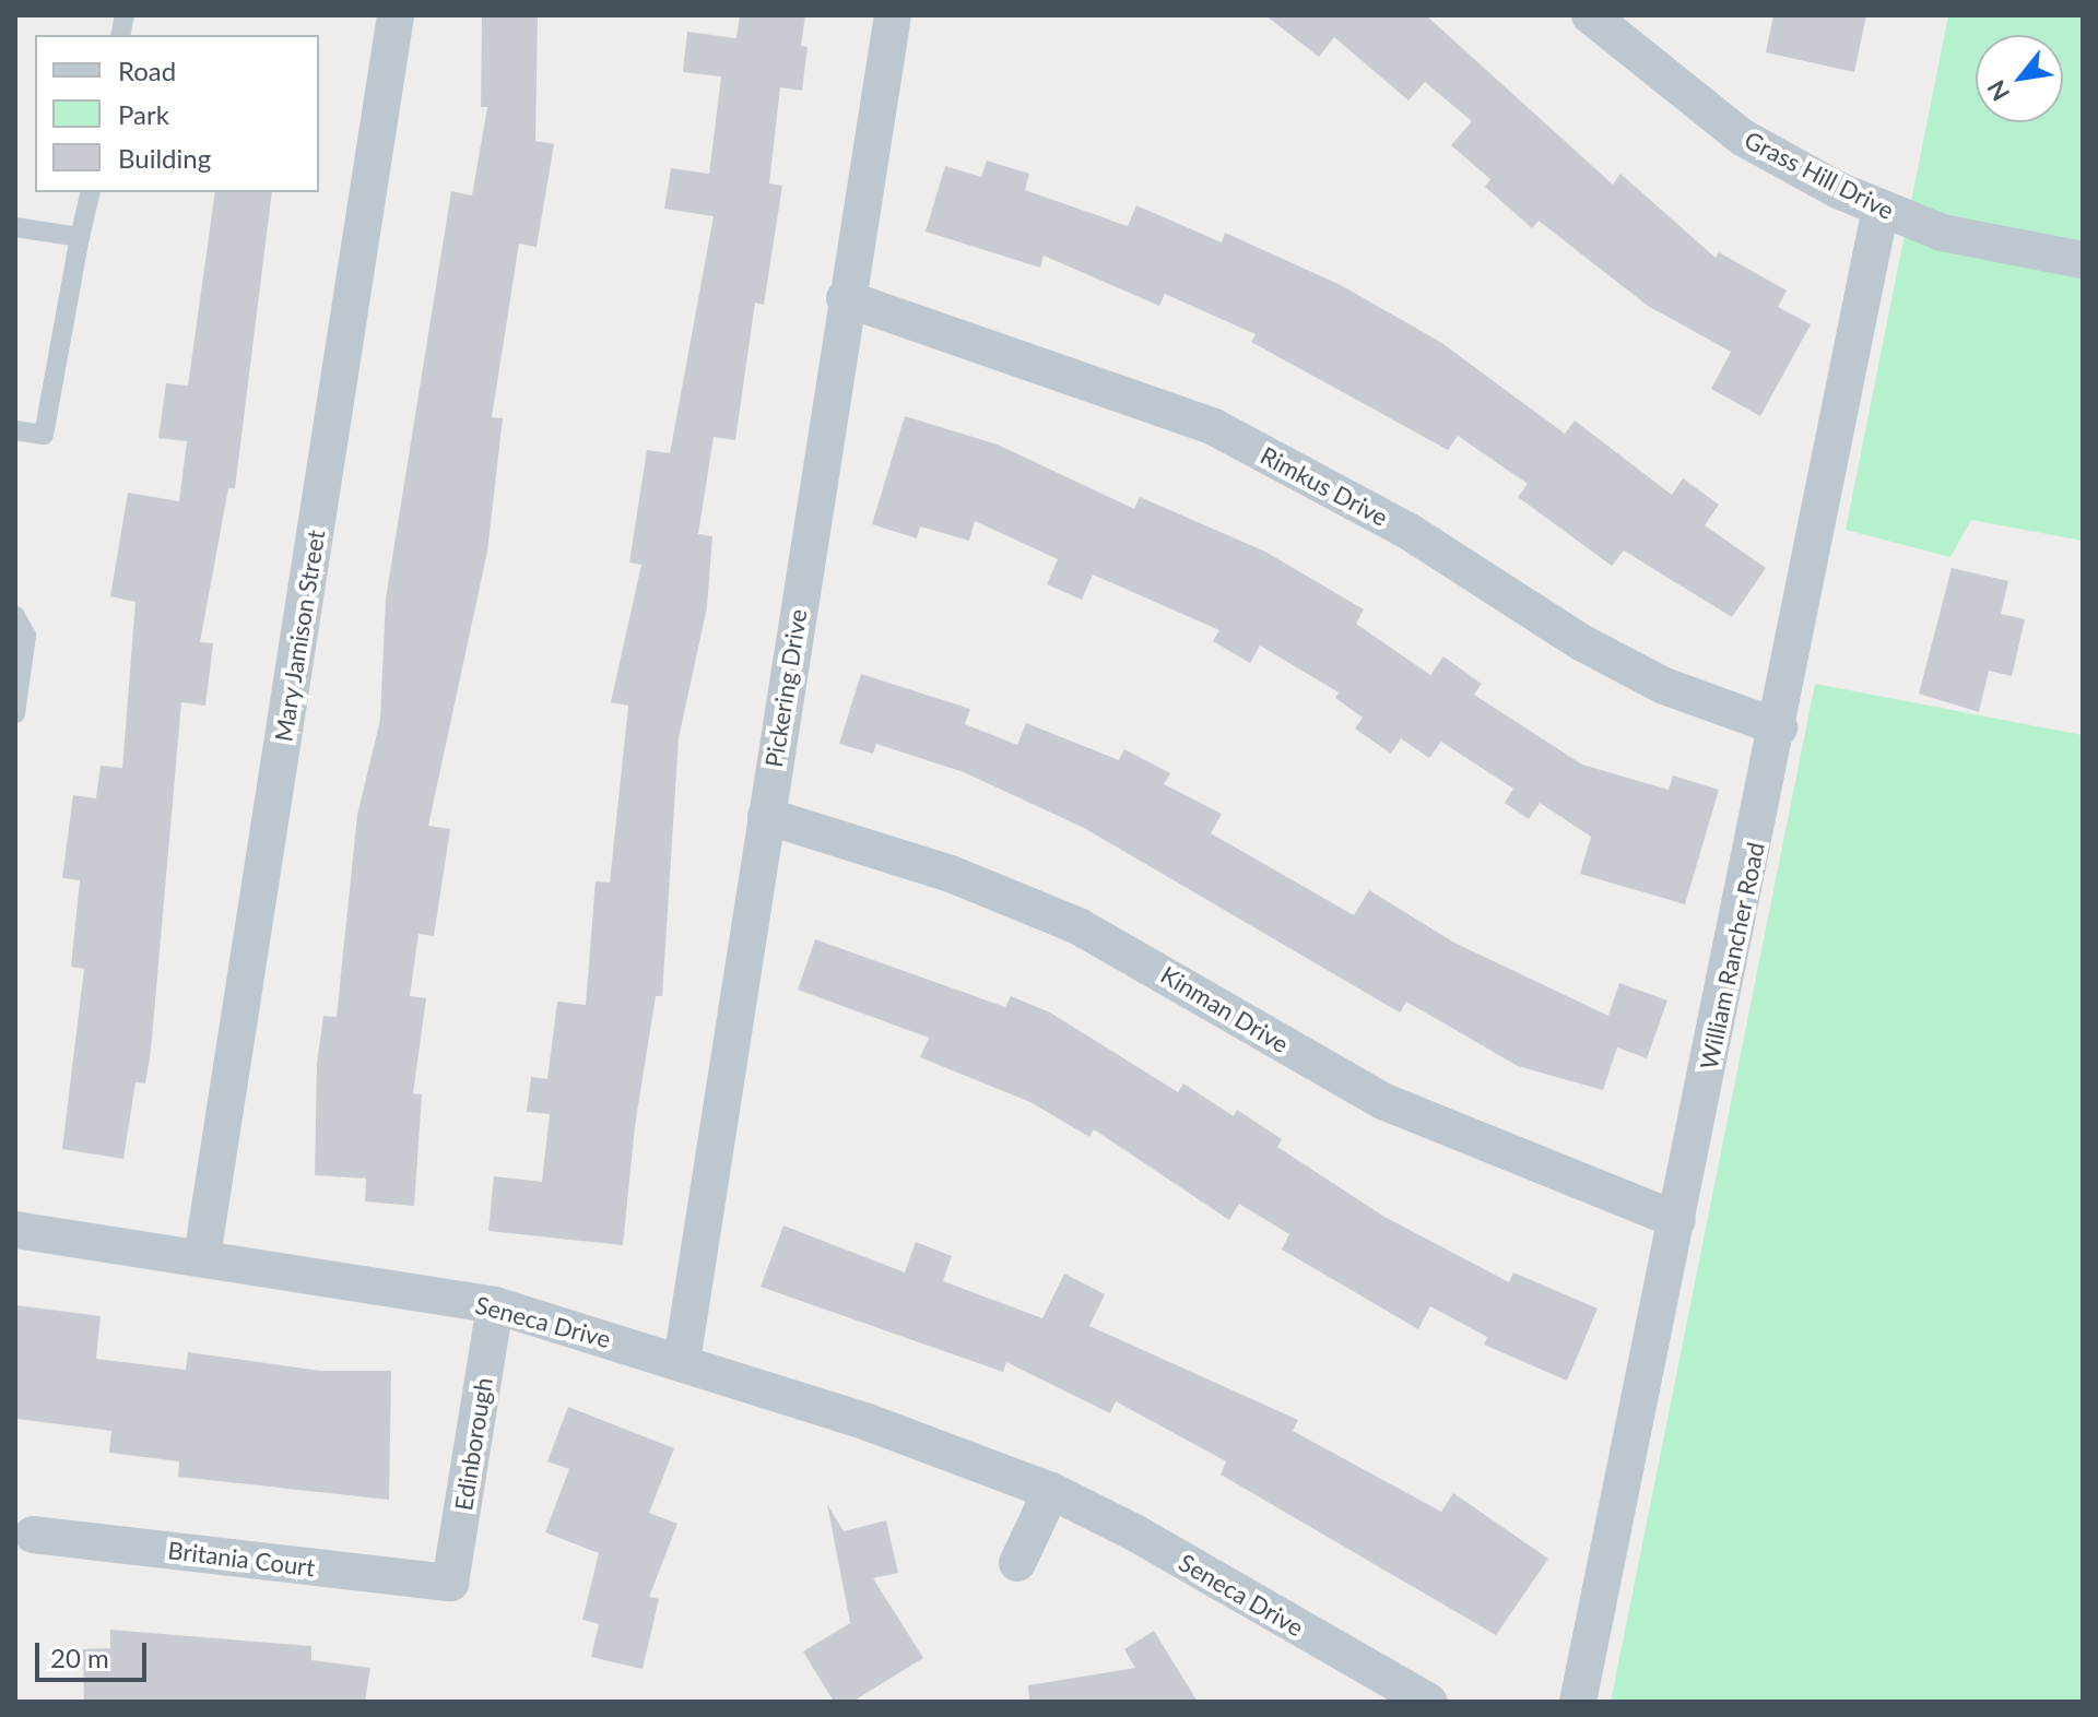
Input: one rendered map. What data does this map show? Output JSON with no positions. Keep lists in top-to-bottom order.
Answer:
{
  "streets": {
    "street": [
      "Grass Hill Drive",
      "Rimkus Drive",
      "Mary Jamison Street",
      "Pickering Drive",
      "William Rancher Road",
      "Kinman Drive",
      "Seneca Drive",
      "Edinborough",
      "Britania Court"
    ]
  },
  "crossings": [
    ["Grass Hill Drive", "William Rancher Road"],
    ["Rimkus Drive", "Pickering Drive"],
    ["Rimkus Drive", "William Rancher Road"],
    ["Mary Jamison Street", "Seneca Drive"],
    ["Pickering Drive", "Kinman Drive"],
    ["Pickering Drive", "Seneca Drive"],
    ["William Rancher Road", "Kinman Drive"],
    ["Seneca Drive", "Edinborough"],
    ["Edinborough", "Britania Court"]
  ],
  "legend": ["Road", "Park", "Building"],
  "scale_bar": "20 m",
  "north": "bottom left"
}
